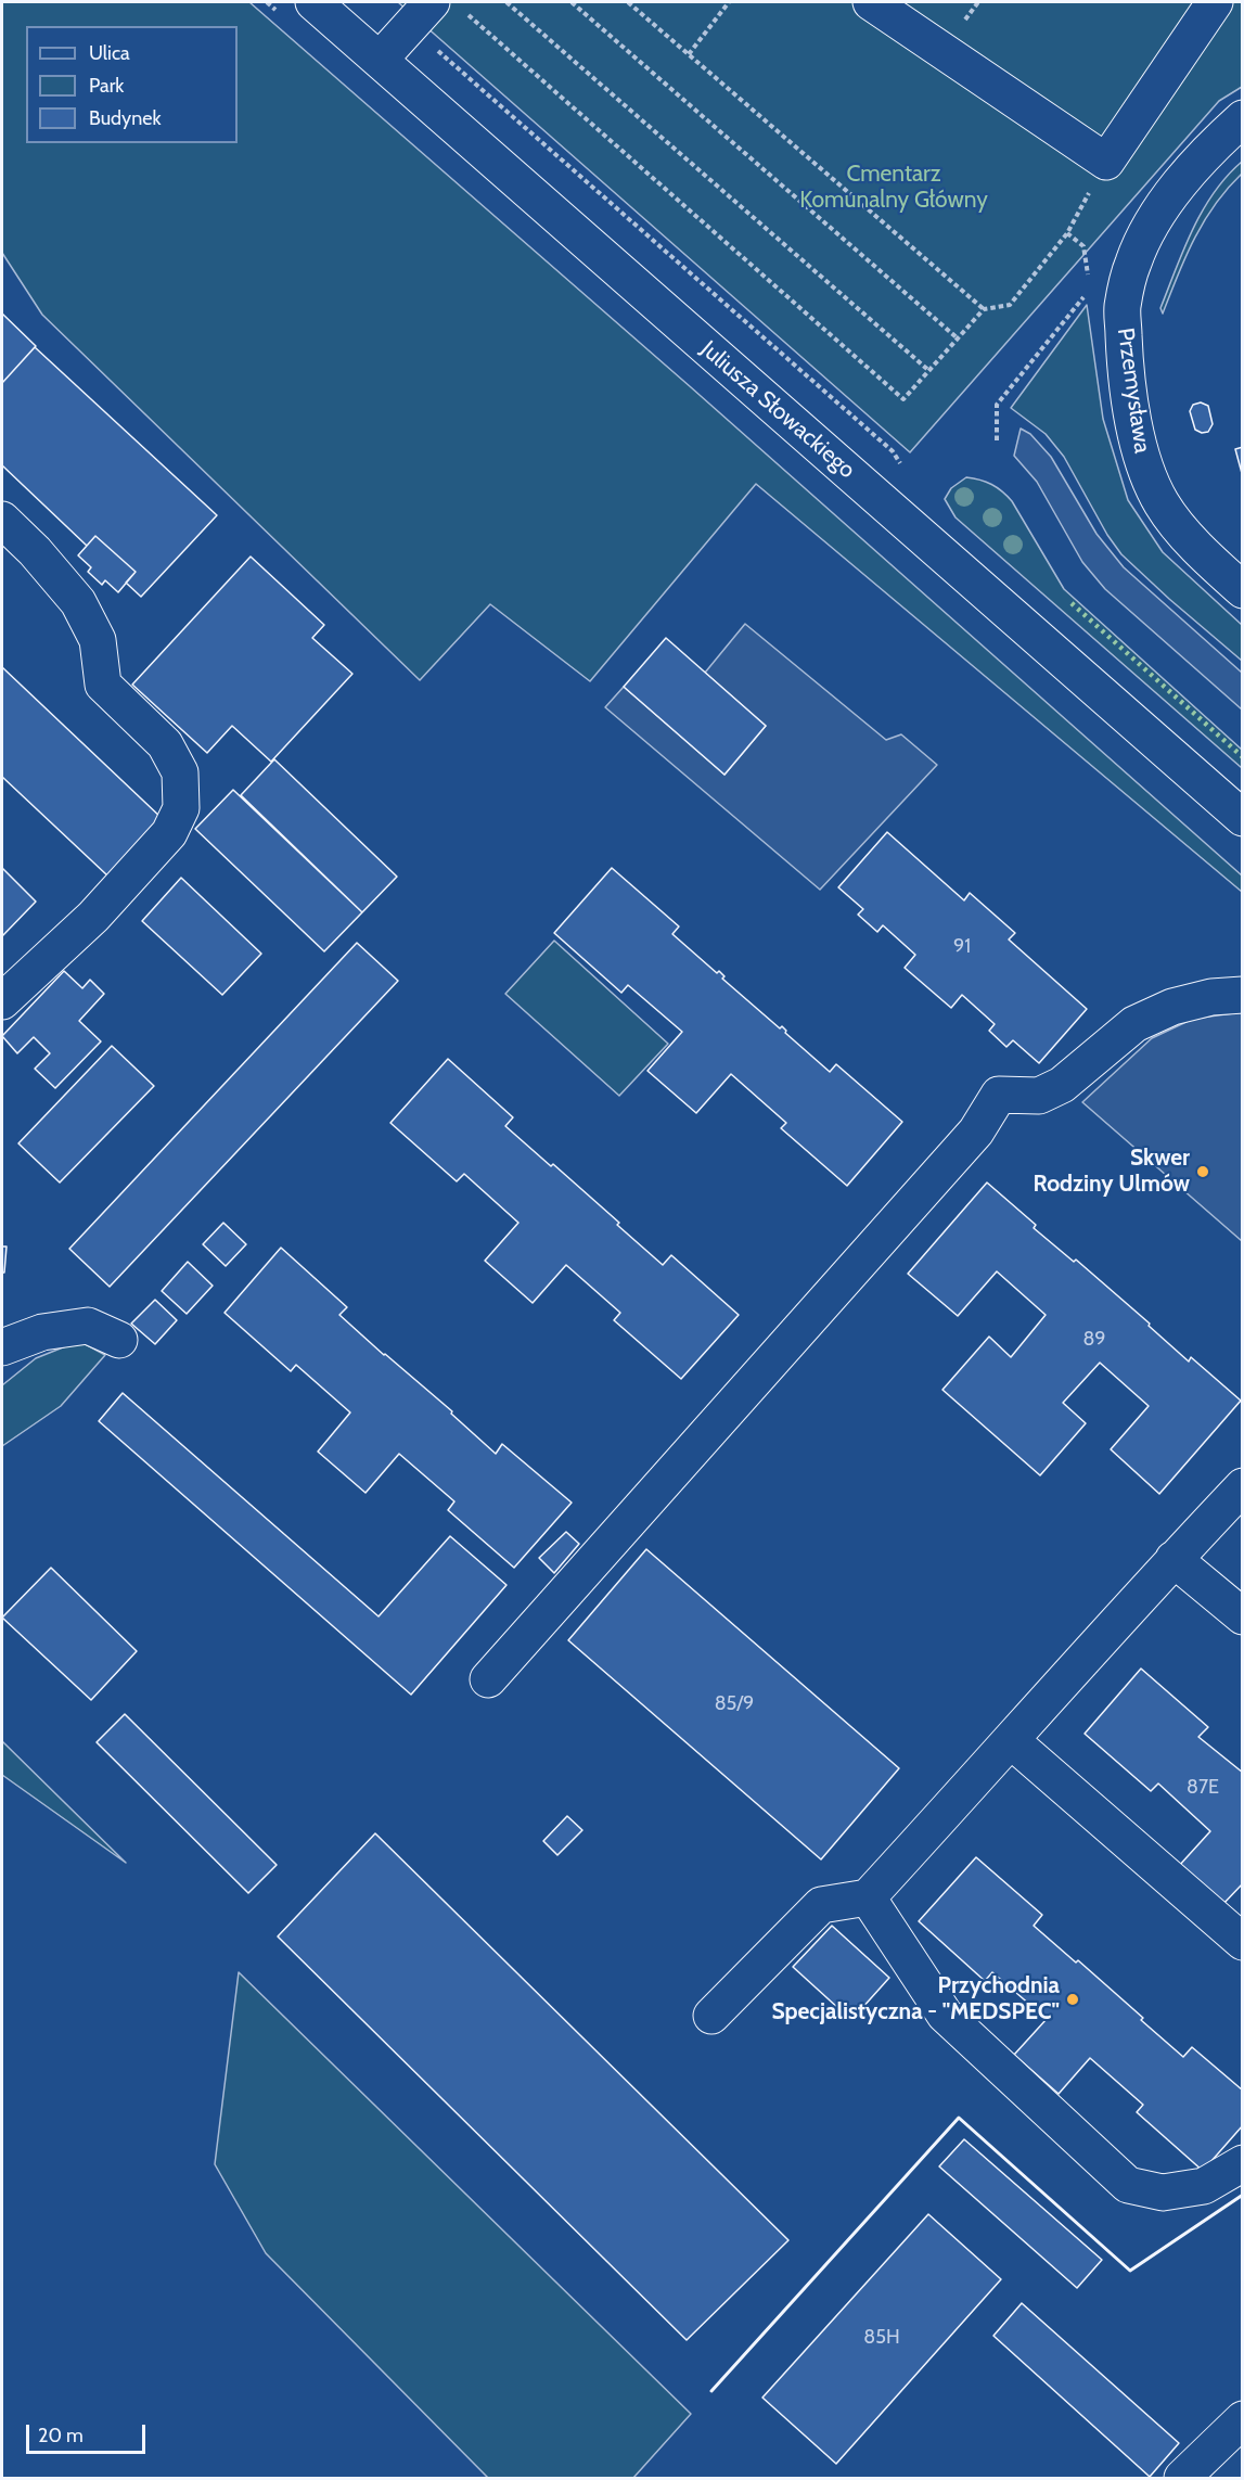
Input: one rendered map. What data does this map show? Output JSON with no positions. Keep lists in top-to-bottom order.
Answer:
{
  "streets": {
    "street": ["Przemysława", "Juliusza Słowackiego"]
  },
  "parks": ["Cmentarz Komunalny Główny"],
  "places": ["Skwer Rodziny Ulmów", "Przychodnia Specjalistyczna - \"MEDSPEC\""],
  "house_numbers": [
    "91",
    "89",
    "85/9",
    "87E",
    "85H"
  ],
  "legend": ["Ulica", "Park", "Budynek"],
  "scale_bar": "20 m"
}
